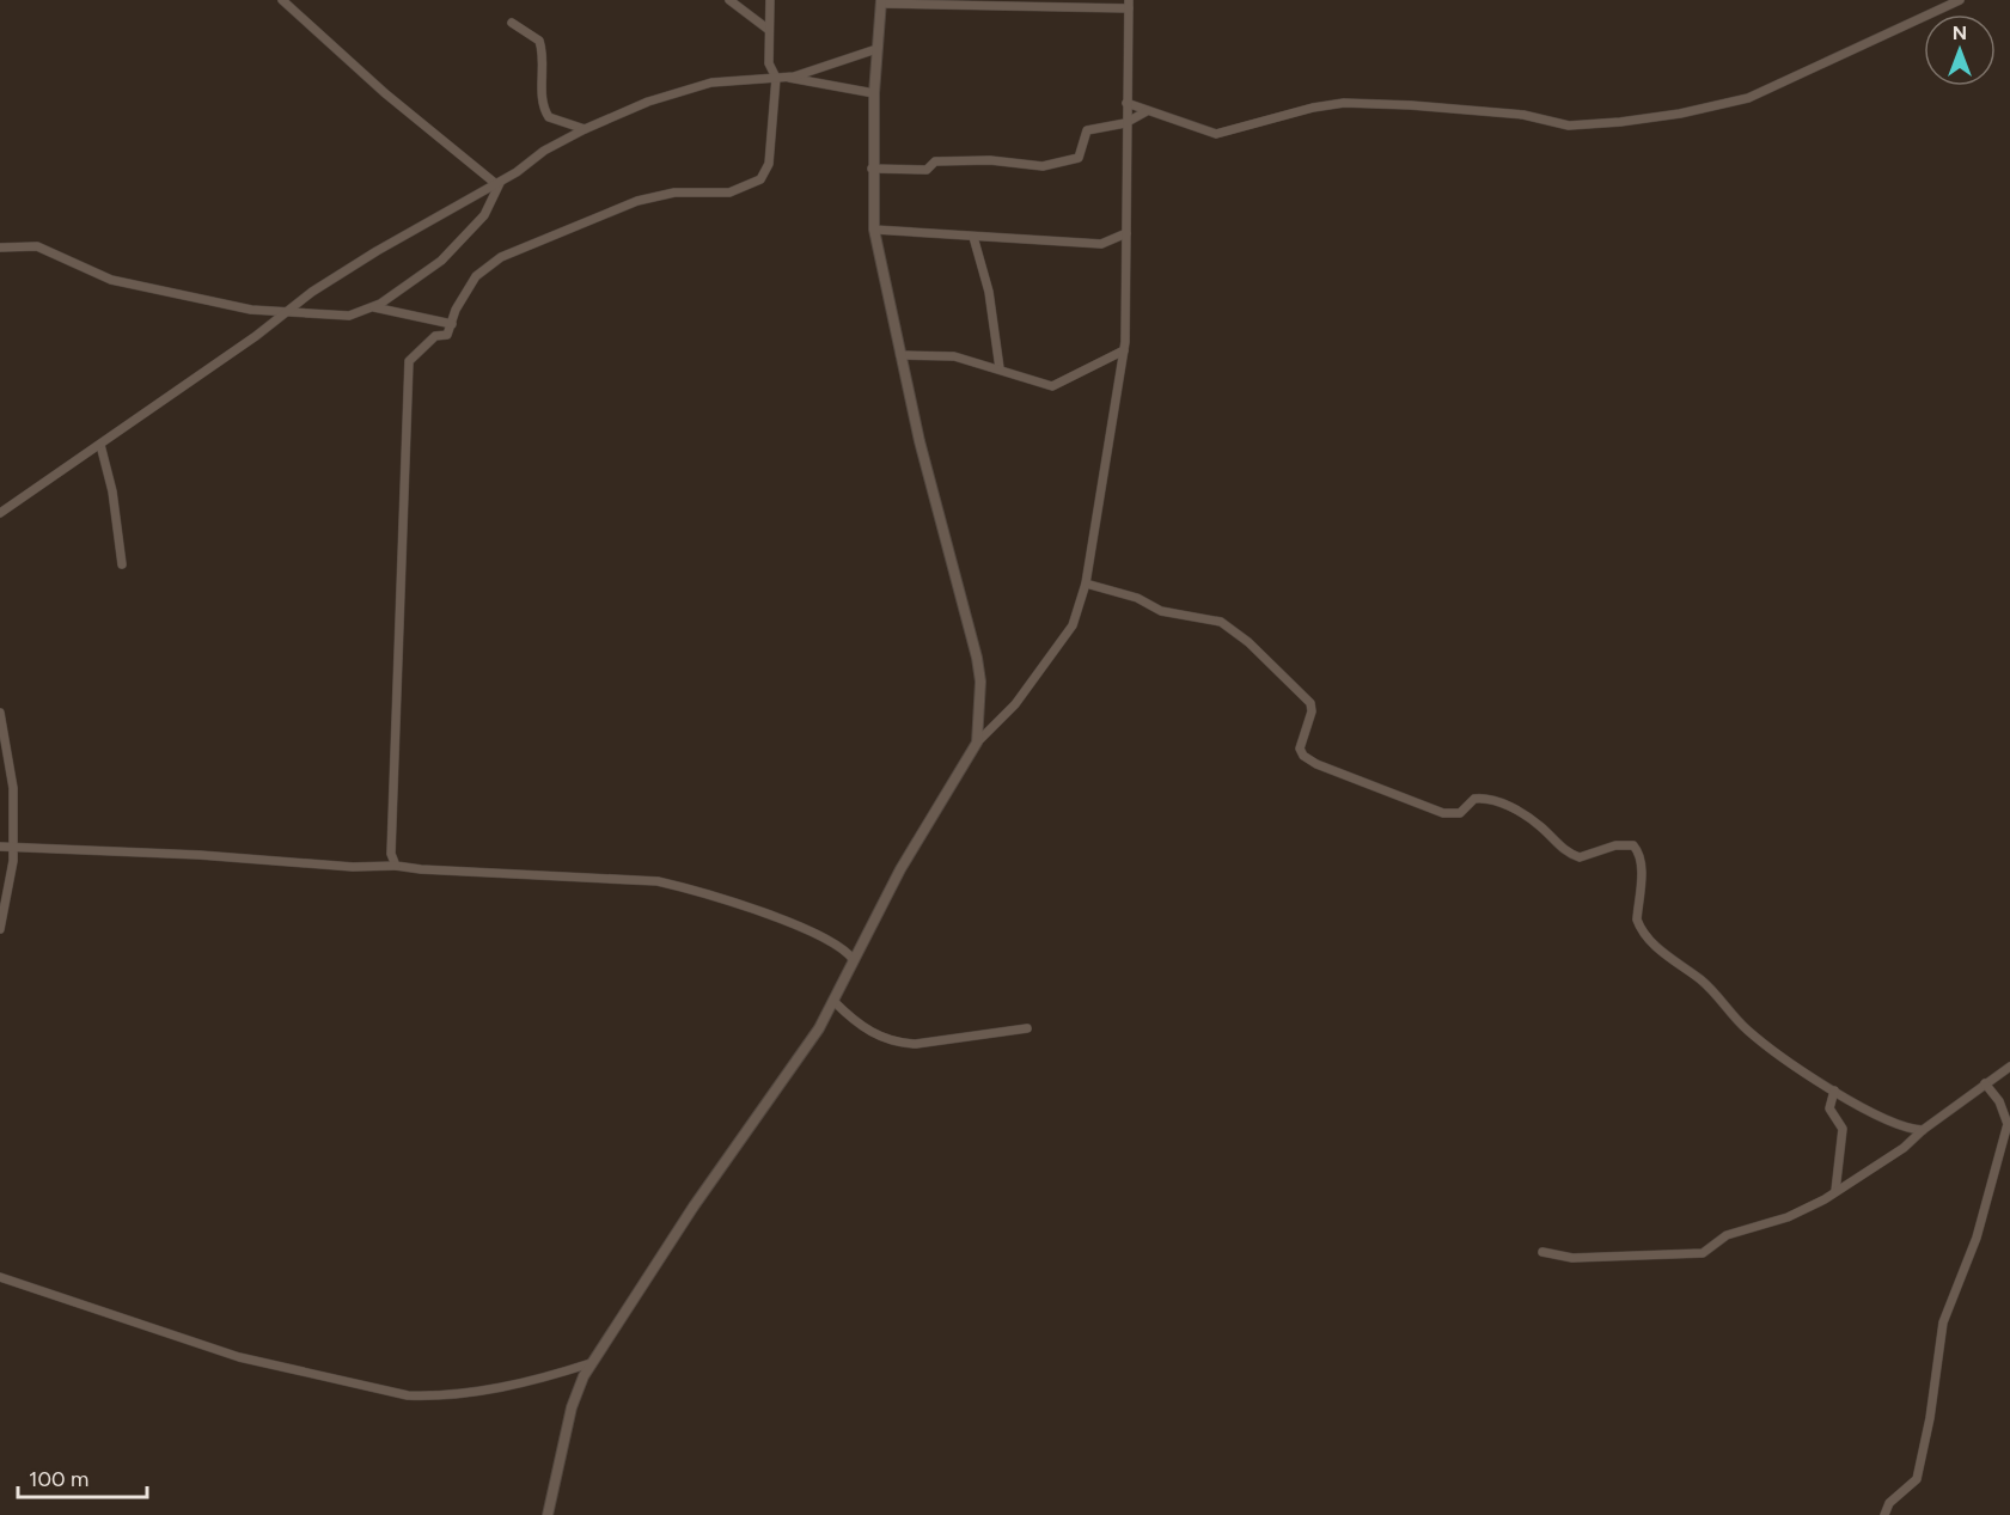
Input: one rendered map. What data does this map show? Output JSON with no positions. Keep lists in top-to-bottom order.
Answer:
{
  "scale_bar": "100 m",
  "north": "top"
}
